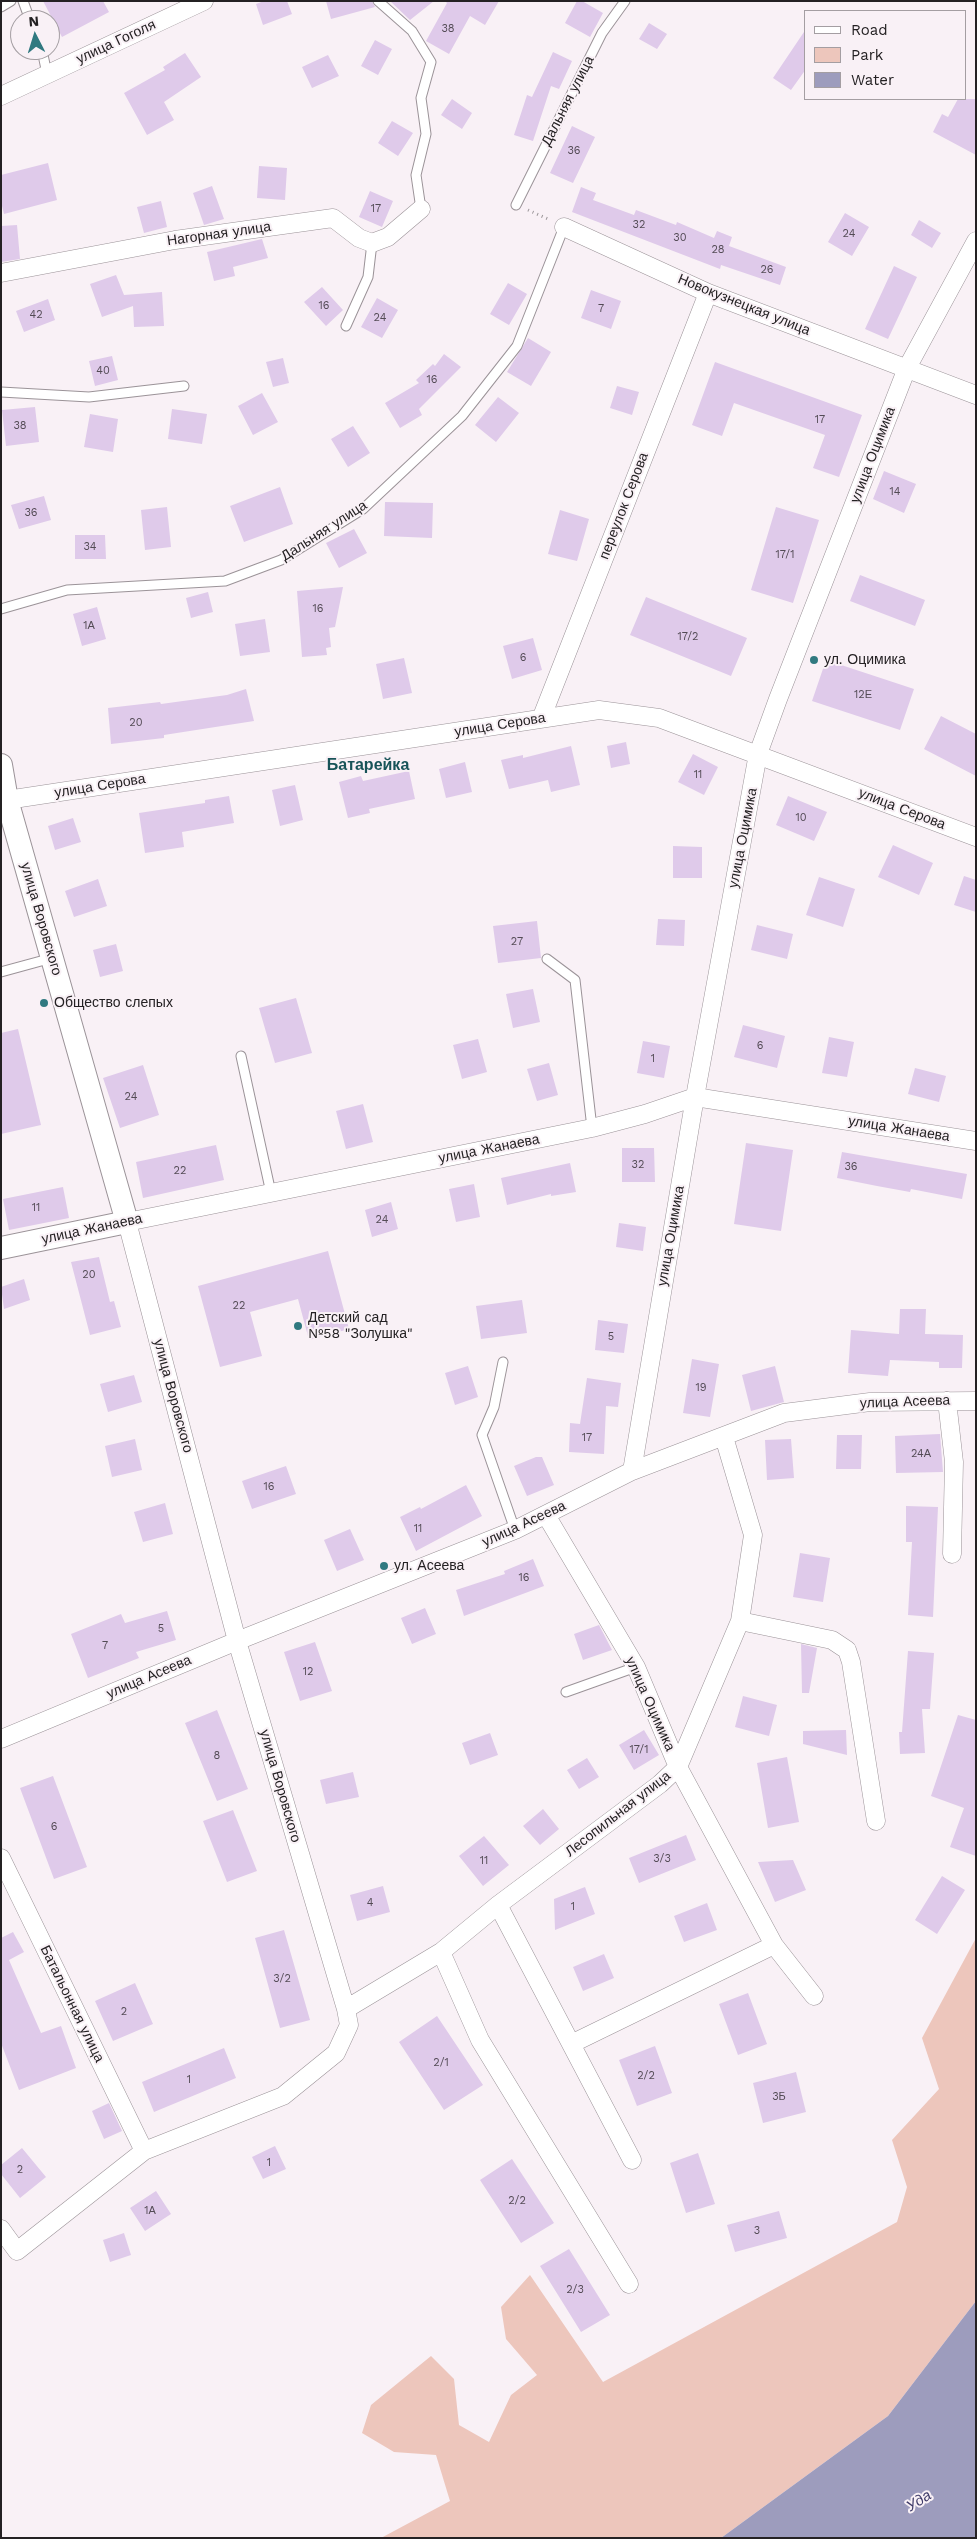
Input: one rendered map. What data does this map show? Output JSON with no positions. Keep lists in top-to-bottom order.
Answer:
{
  "streets": {
    "street": [
      "улица Гоголя",
      "Нагорная улица",
      "Новокузнецкая улица",
      "улица Оцимика",
      "переулок Серова",
      "улица Серова",
      "улица Воровского",
      "улица Жанаева",
      "улица Асеева",
      "Лесопильная улица",
      "Батальонная улица"
    ],
    "lane": ["Дальняя улица"]
  },
  "crossings": [
    ["Дальняя улица", "Новокузнецкая улица"],
    ["Новокузнецкая улица", "улица Оцимика"],
    ["Новокузнецкая улица", "переулок Серова"],
    ["улица Оцимика", "улица Серова"],
    ["улица Оцимика", "улица Жанаева"],
    ["улица Оцимика", "улица Асеева"],
    ["улица Оцимика", "Лесопильная улица"],
    ["переулок Серова", "улица Серова"],
    ["улица Серова", "улица Воровского"],
    ["улица Воровского", "улица Жанаева"],
    ["улица Воровского", "улица Асеева"],
    ["улица Воровского", "Лесопильная улица"],
    ["улица Асеева", "Лесопильная улица"]
  ],
  "districts": ["Батарейка"],
  "water": ["Уда"],
  "places": [
    "ул. Оцимика",
    "Общество слепых",
    "Детский сад №58 \"Золушка\"",
    "ул. Асеева"
  ],
  "house_numbers": [
    "38",
    "36",
    "17",
    "32",
    "24",
    "30",
    "28",
    "26",
    "16",
    "7",
    "42",
    "24",
    "40",
    "16",
    "17",
    "38",
    "14",
    "36",
    "34",
    "17/1",
    "16",
    "1А",
    "17/2",
    "6",
    "12Е",
    "20",
    "11",
    "10",
    "27",
    "6",
    "1",
    "24",
    "32",
    "36",
    "22",
    "11",
    "24",
    "20",
    "22",
    "5",
    "19",
    "17",
    "24А",
    "16",
    "11",
    "16",
    "5",
    "7",
    "12",
    "17/1",
    "8",
    "6",
    "3/3",
    "11",
    "4",
    "1",
    "3/2",
    "2",
    "2/1",
    "2/2",
    "1",
    "3Б",
    "1",
    "2",
    "2/2",
    "1А",
    "3",
    "2/3"
  ],
  "legend": ["Road", "Park", "Water"],
  "north": "top"
}
